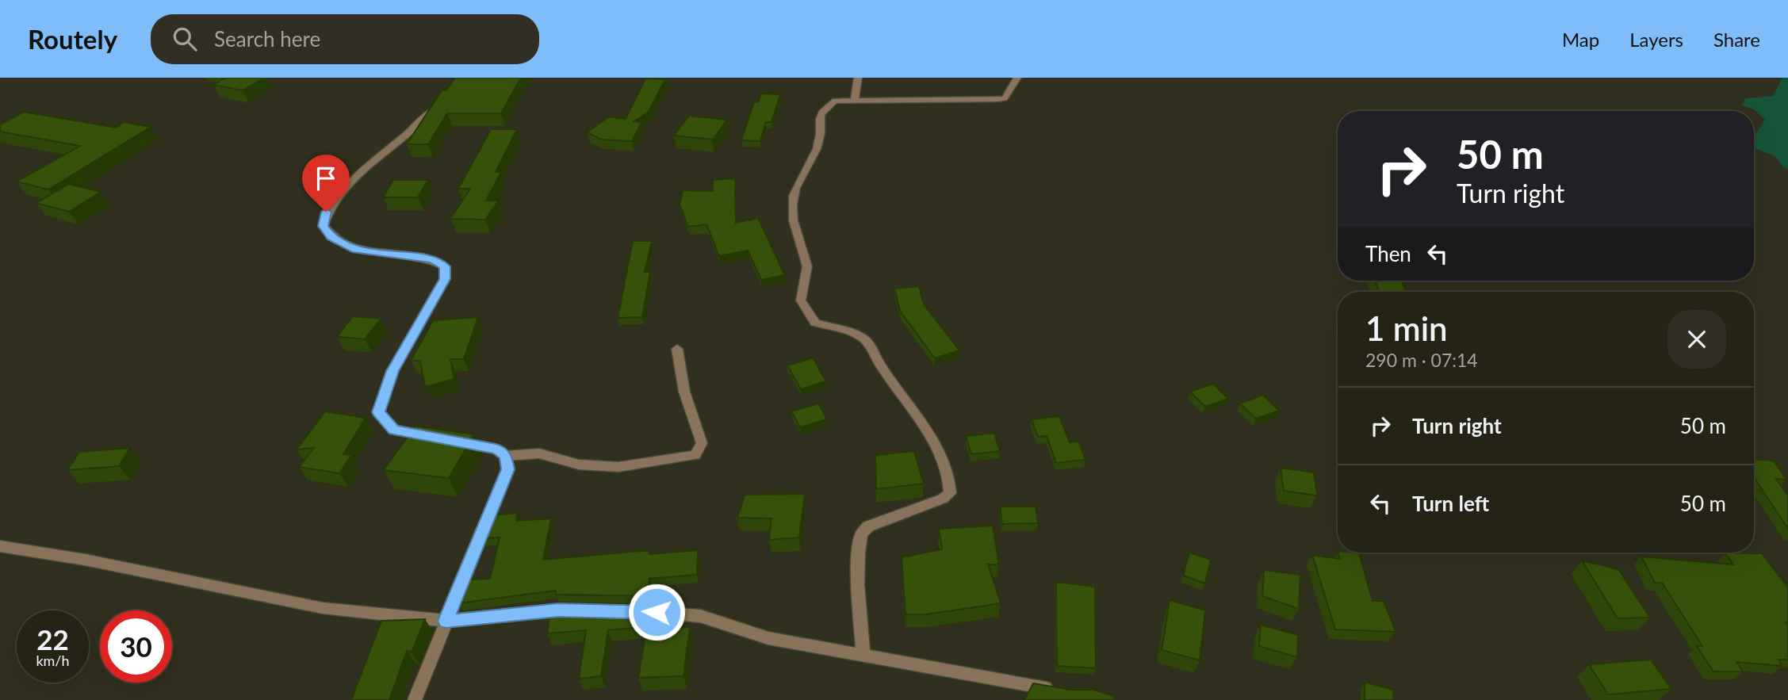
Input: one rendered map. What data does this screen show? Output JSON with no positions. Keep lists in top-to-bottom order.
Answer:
{
  "page": {
    "header": "Routely",
    "search": "Search here",
    "nav": ["Map", "Layers", "Share"],
    "turn": ["50 m", "Turn right"],
    "then": "Then",
    "heading": ["1 min", "290 m · 07:14"],
    "list": [
      {
        "name": "Turn right",
        "value": "50 m"
      },
      {
        "name": "Turn left",
        "value": "50 m"
      }
    ],
    "speed": "22 km/h",
    "limit": "30"
  }
}
